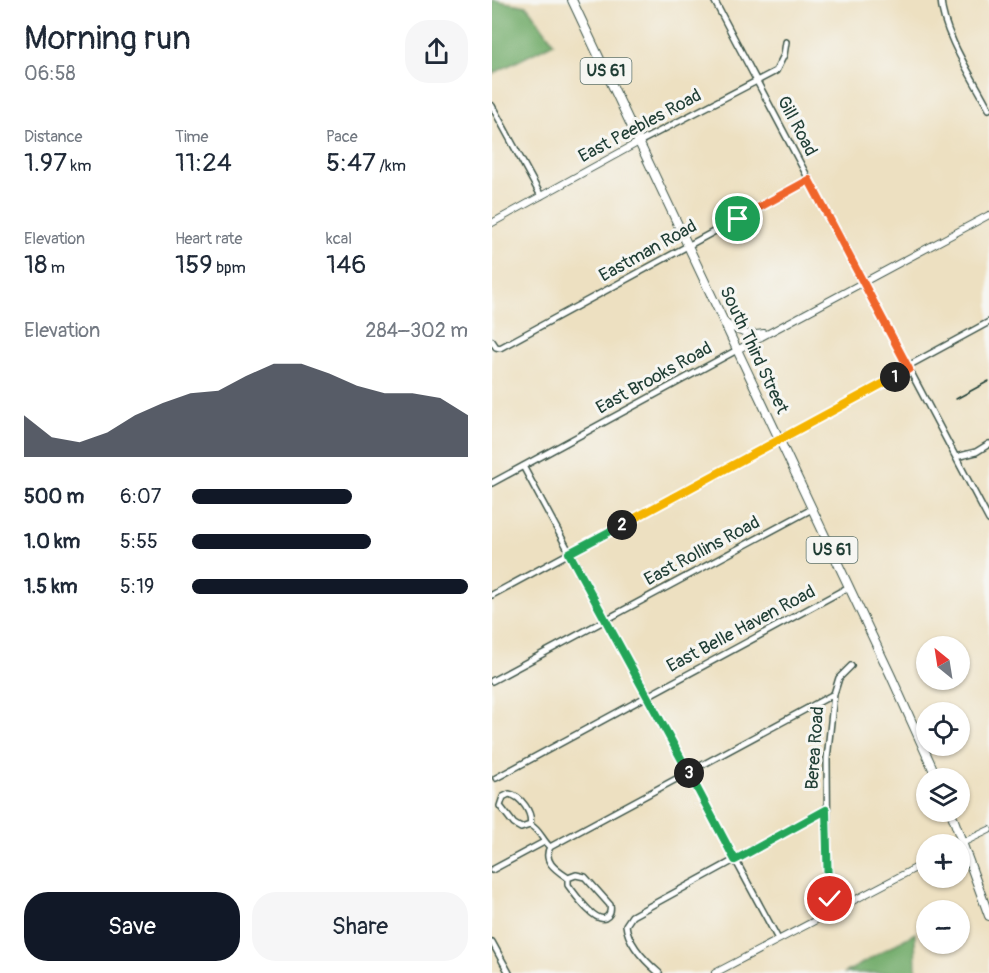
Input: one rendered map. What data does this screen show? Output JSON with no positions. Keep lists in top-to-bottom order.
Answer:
{
  "streets": {
    "highway": ["US 61", "South Third Street"],
    "main road": ["East Peebles Road", "East Brooks Road"],
    "street": [
      "Gill Road",
      "Eastman Road",
      "East Rollins Road",
      "East Belle Haven Road",
      "Berea Road"
    ]
  },
  "crossings": [
    ["East Peebles Road", "Gill Road"],
    ["East Peebles Road", "South Third Street"],
    ["Gill Road", "Eastman Road"],
    ["Gill Road", "East Brooks Road"],
    ["Eastman Road", "South Third Street"],
    ["South Third Street", "East Brooks Road"],
    ["South Third Street", "East Rollins Road"],
    ["South Third Street", "East Belle Haven Road"]
  ],
  "north": "top left",
  "page": {
    "heading": ["Morning run", "06:58"],
    "stats": [
      ["Distance", "1.97 km"],
      ["Time", "11:24"],
      ["Pace", "5:47 /km"],
      ["Elevation", "18 m"],
      ["Heart rate", "159 bpm"],
      ["kcal", "146"]
    ],
    "chart": ["Elevation", "284–302 m"],
    "pins": ["1", "2", "3"],
    "list": [
      {
        "name": "500 m",
        "note": "6:07"
      },
      {
        "name": "1.0 km",
        "note": "5:55"
      },
      {
        "name": "1.5 km",
        "note": "5:19"
      }
    ],
    "map_buttons": ["+", "−"],
    "buttons": ["Save", "Share"]
  }
}
